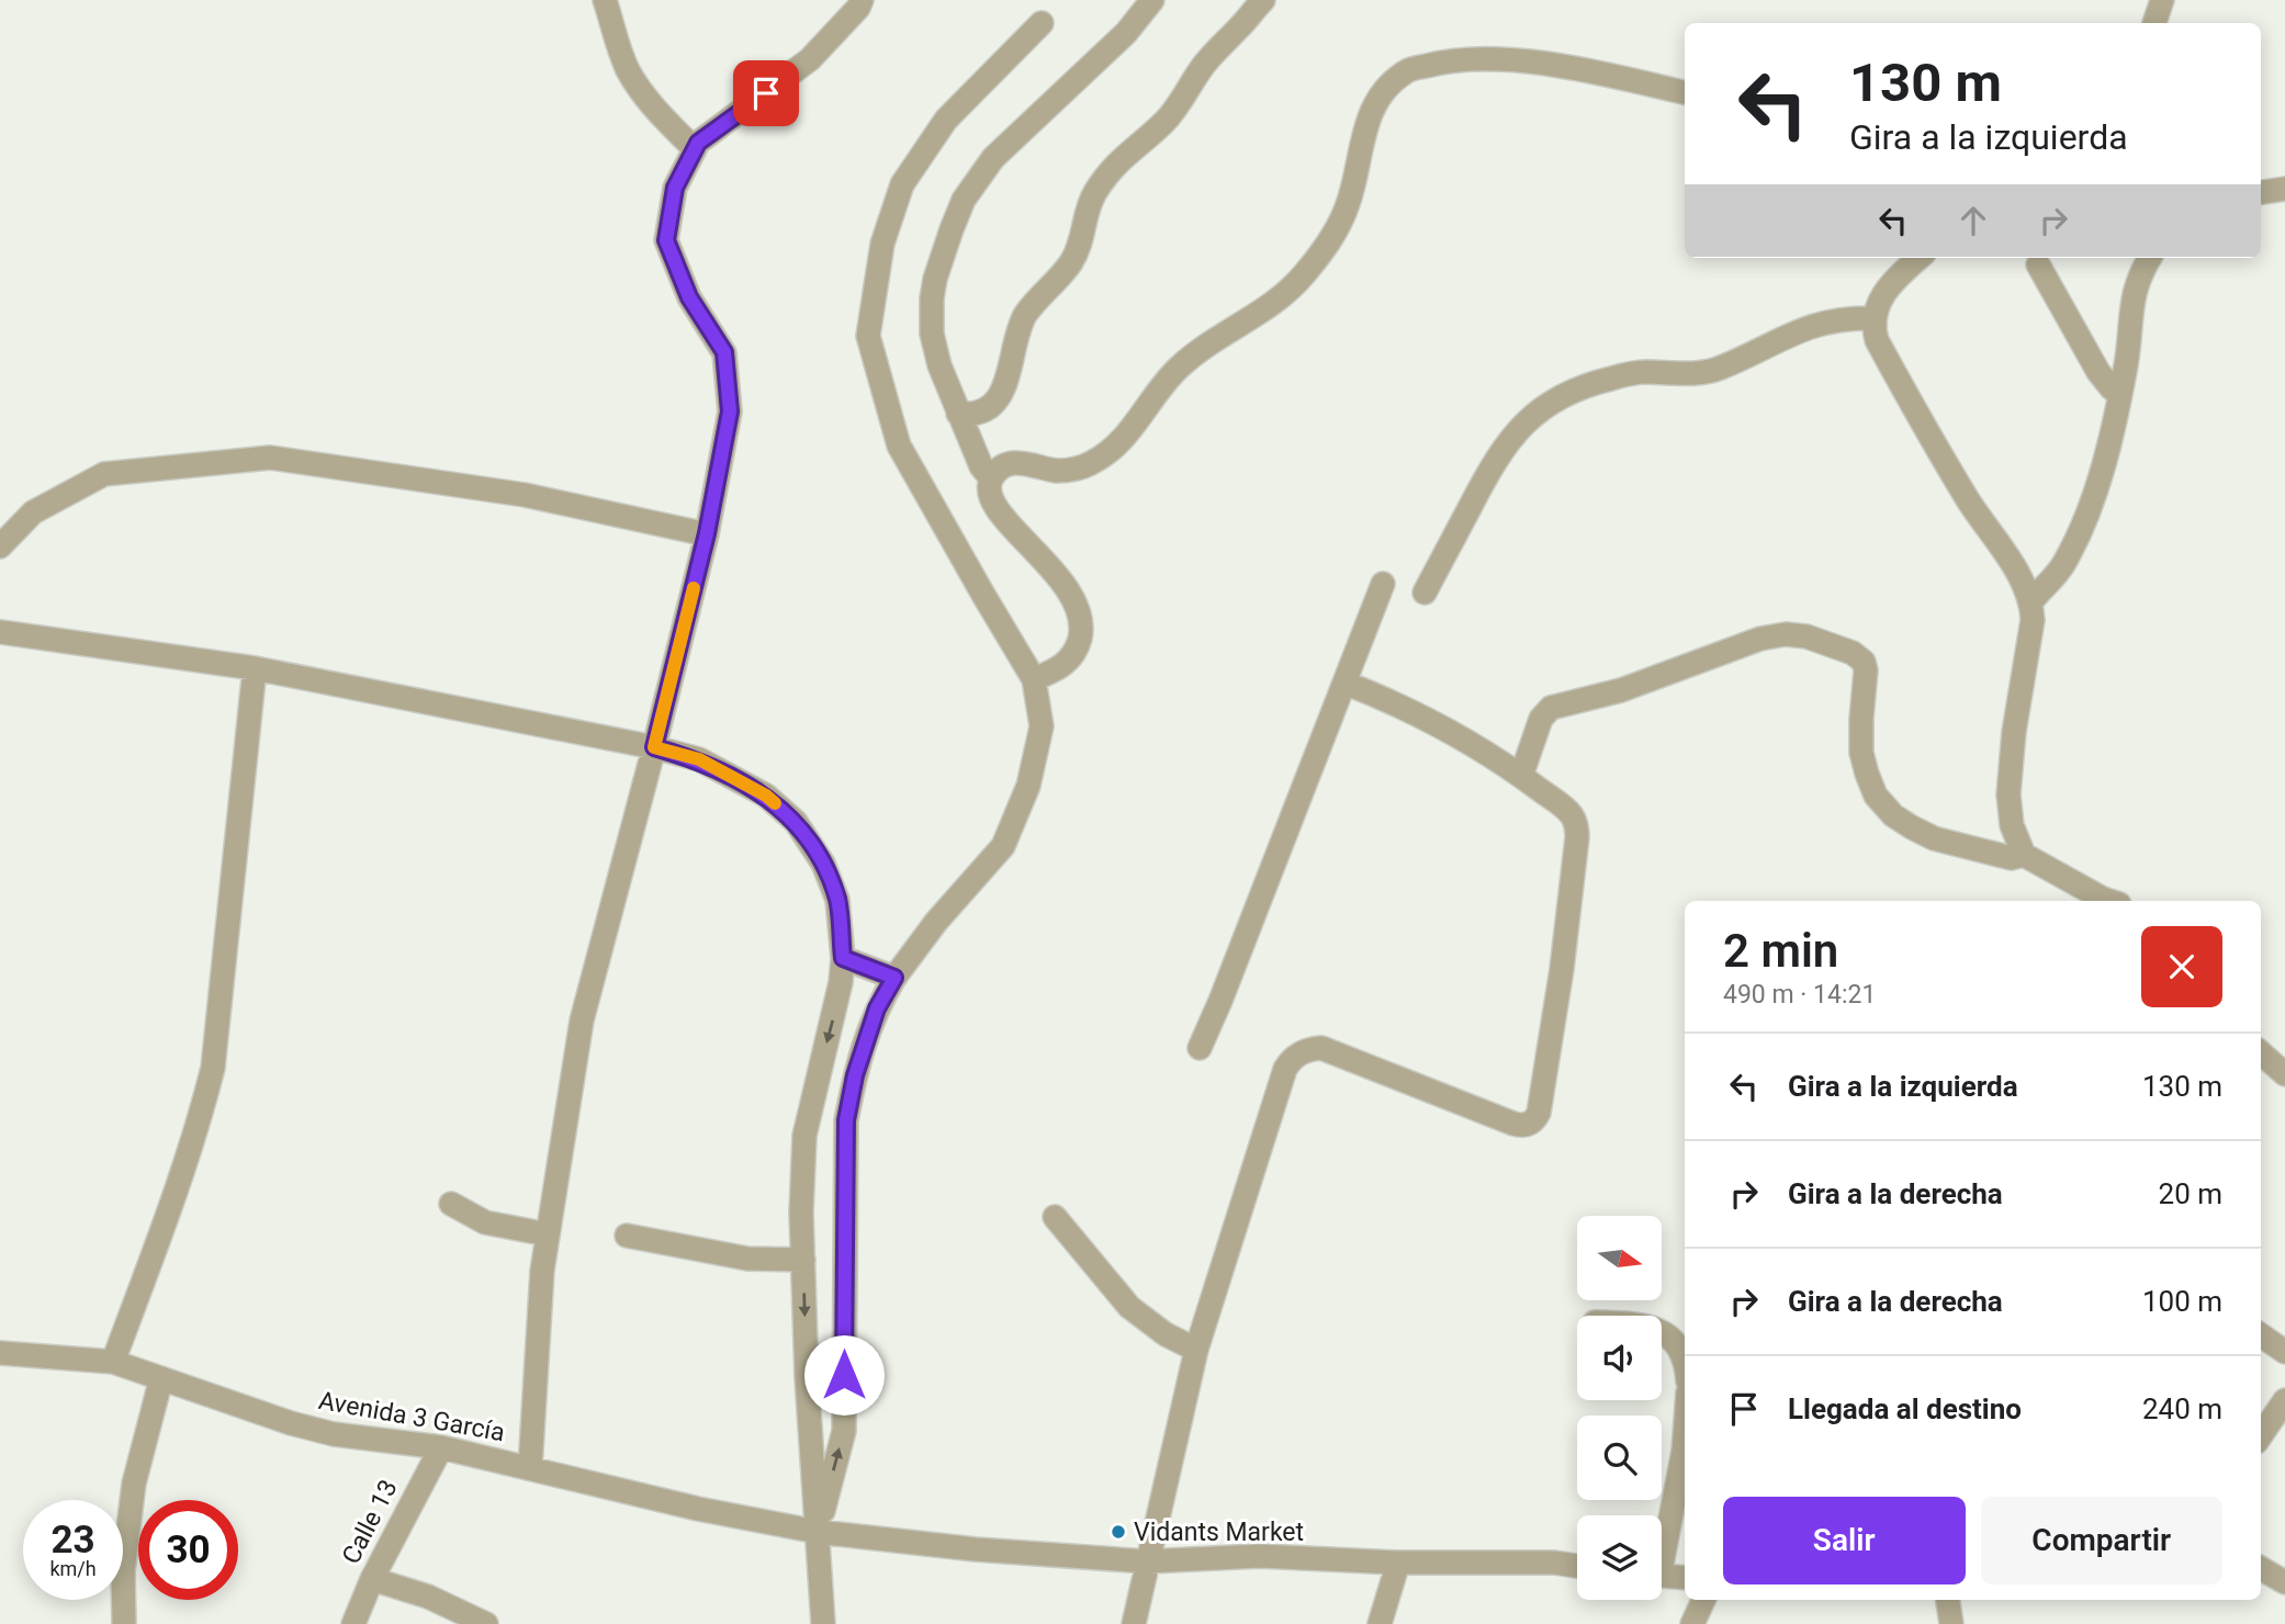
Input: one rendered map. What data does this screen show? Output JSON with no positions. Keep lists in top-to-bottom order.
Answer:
{
  "streets": {
    "street": ["Avenida 3 García", "Calle 13"]
  },
  "crossings": [
    ["Avenida 3 García", "Calle 13"]
  ],
  "places": ["Vidants Market"],
  "north": "right",
  "page": {
    "turn": ["130 m", "Gira a la izquierda"],
    "heading": ["2 min", "490 m · 14:21"],
    "list": [
      {
        "name": "Gira a la izquierda",
        "value": "130 m"
      },
      {
        "name": "Gira a la derecha",
        "value": "20 m"
      },
      {
        "name": "Gira a la derecha",
        "value": "100 m"
      },
      {
        "name": "Llegada al destino",
        "value": "240 m"
      }
    ],
    "buttons": ["Salir", "Compartir"],
    "speed": "23 km/h",
    "limit": "30"
  }
}
